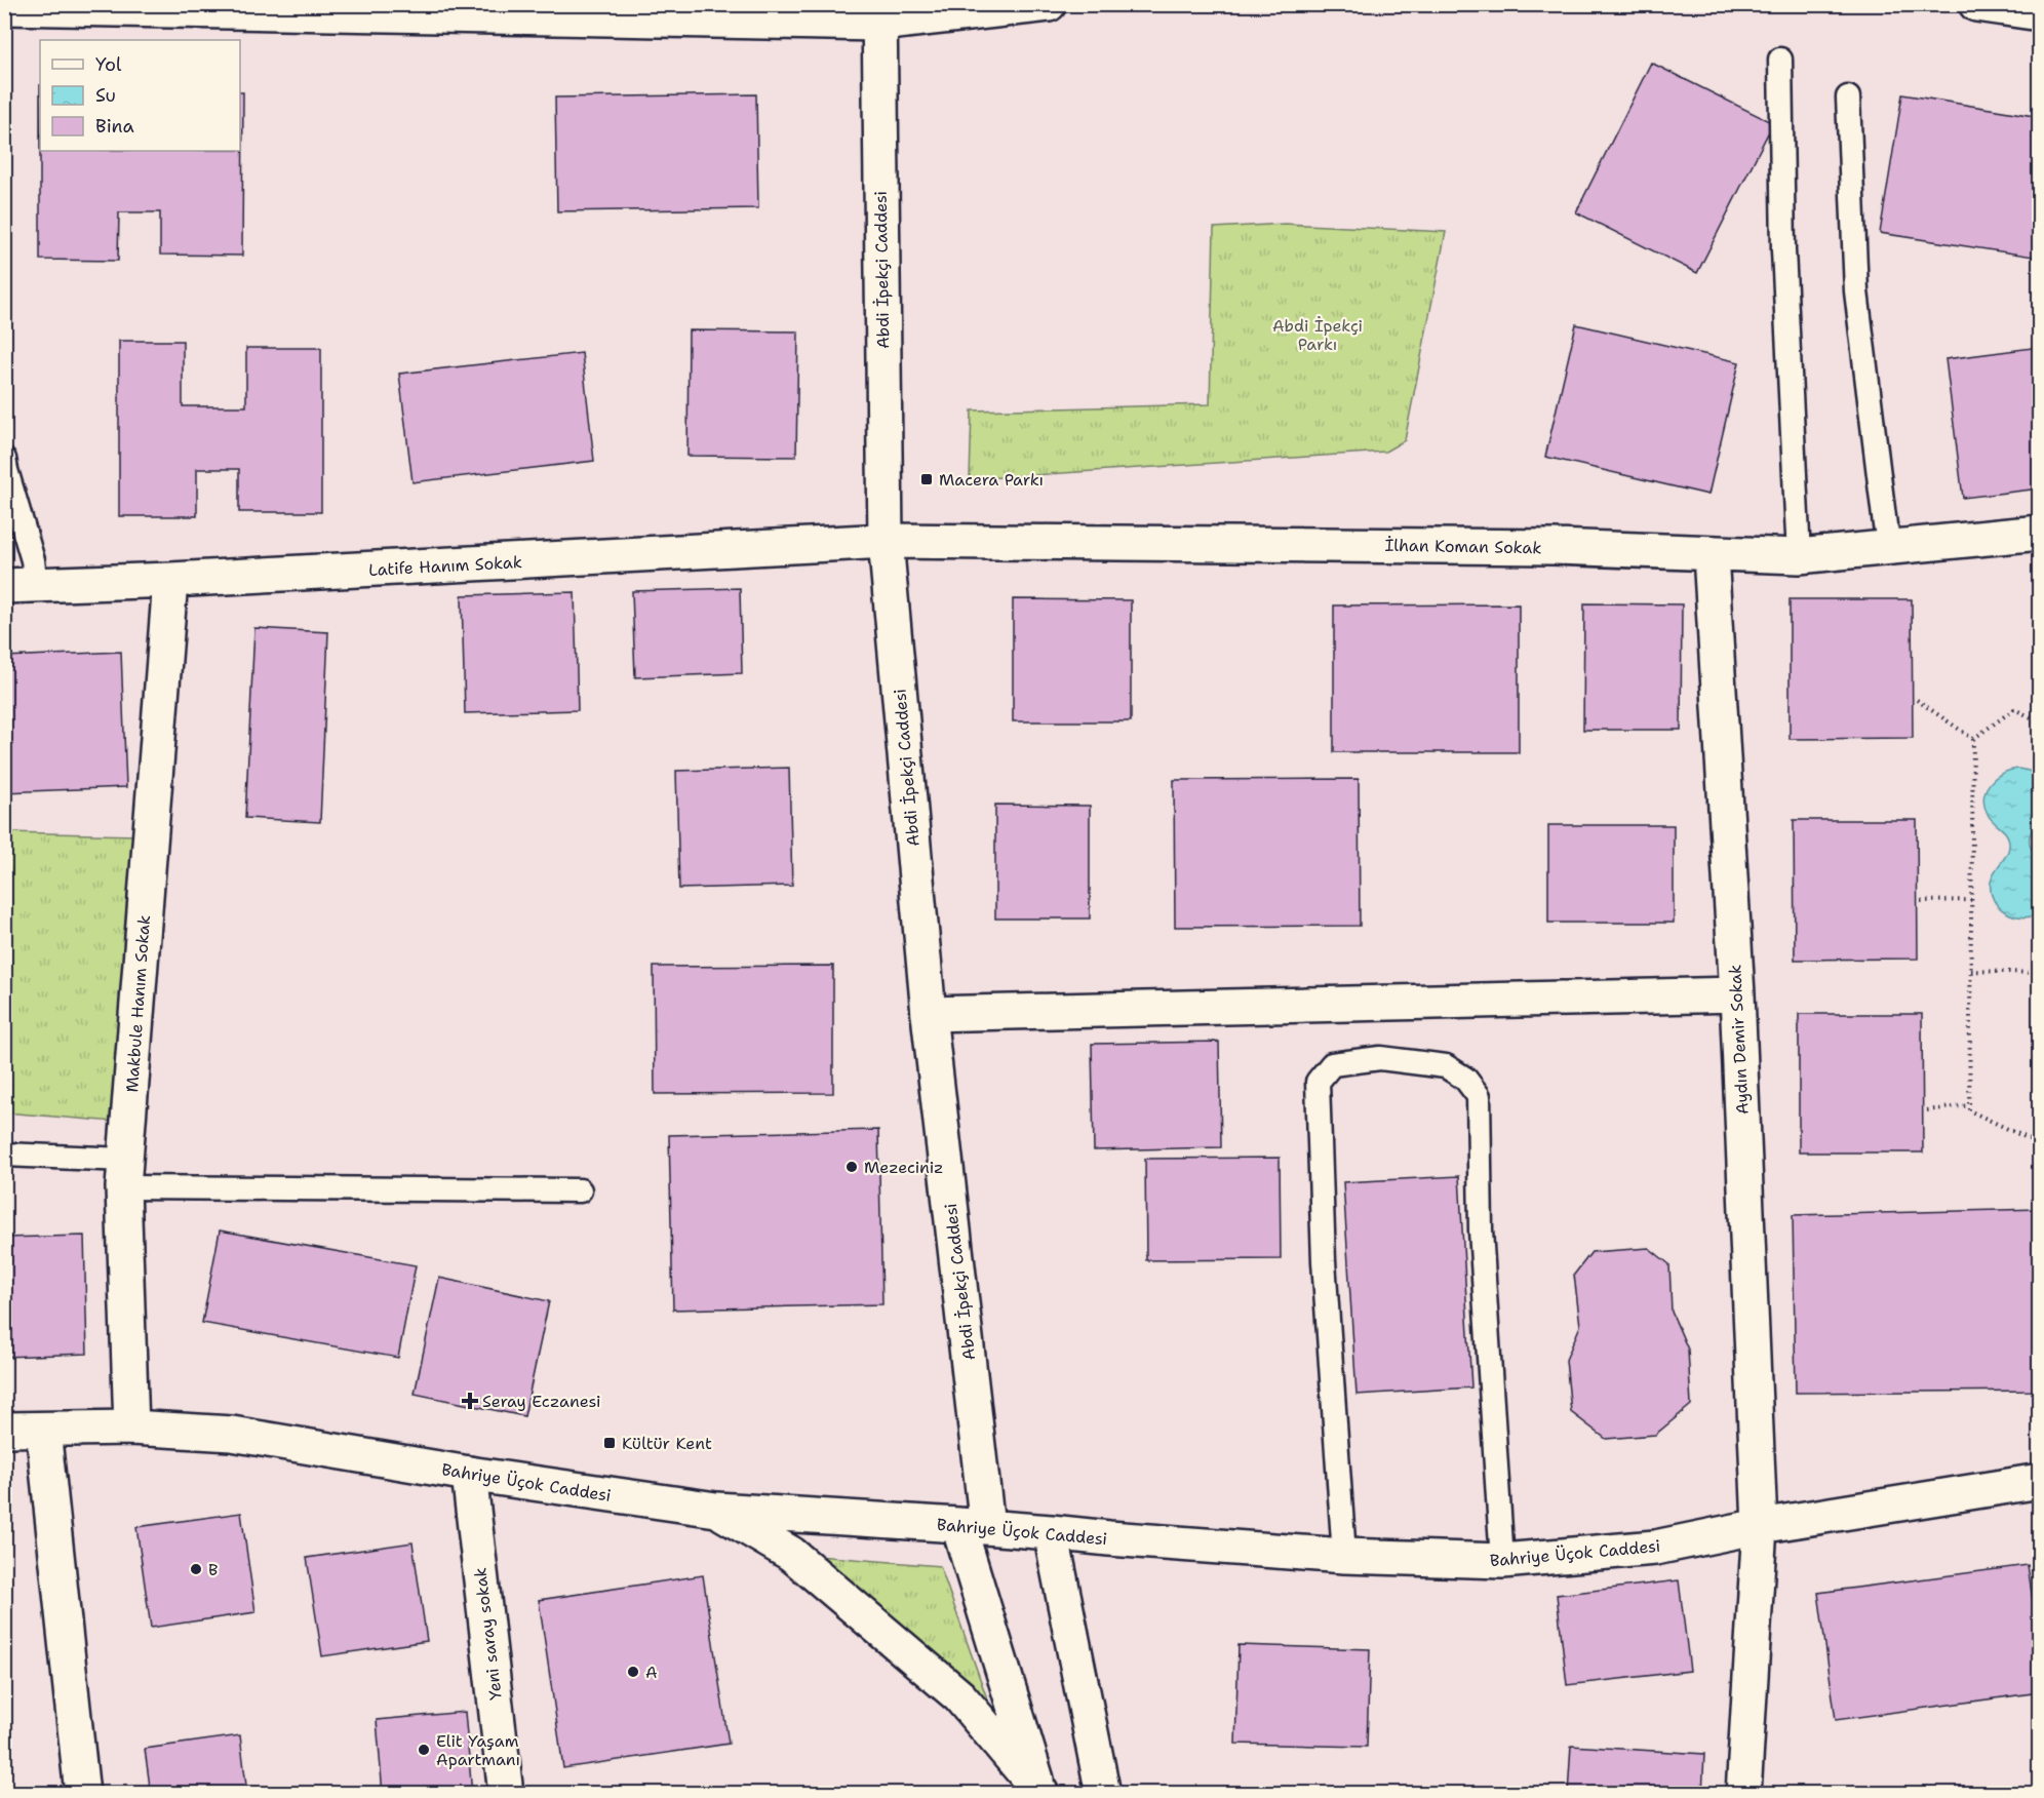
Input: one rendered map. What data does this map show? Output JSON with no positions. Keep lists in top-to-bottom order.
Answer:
{
  "streets": {
    "street": [
      "Abdi İpekçi Caddesi",
      "İlhan Koman Sokak",
      "Latife Hanım Sokak",
      "Makbule Hanım Sokak",
      "Aydın Demir Sokak",
      "Bahriye Üçok Caddesi",
      "Yeni saray sokak"
    ]
  },
  "crossings": [
    ["Abdi İpekçi Caddesi", "İlhan Koman Sokak"],
    ["Abdi İpekçi Caddesi", "Latife Hanım Sokak"],
    ["Abdi İpekçi Caddesi", "Bahriye Üçok Caddesi"],
    ["İlhan Koman Sokak", "Latife Hanım Sokak"],
    ["İlhan Koman Sokak", "Aydın Demir Sokak"],
    ["Latife Hanım Sokak", "Makbule Hanım Sokak"],
    ["Makbule Hanım Sokak", "Bahriye Üçok Caddesi"],
    ["Aydın Demir Sokak", "Bahriye Üçok Caddesi"],
    ["Bahriye Üçok Caddesi", "Yeni saray sokak"]
  ],
  "parks": ["Abdi İpekçi Parkı"],
  "places": {
    "transit": ["Macera Parkı", "Kültür Kent"],
    "other": [
      "Mezeciniz",
      "B",
      "A",
      "Elit Yaşam Apartmanı"
    ],
    "health": ["Seray Eczanesi"]
  },
  "legend": ["Yol", "Su", "Bina"]
}
